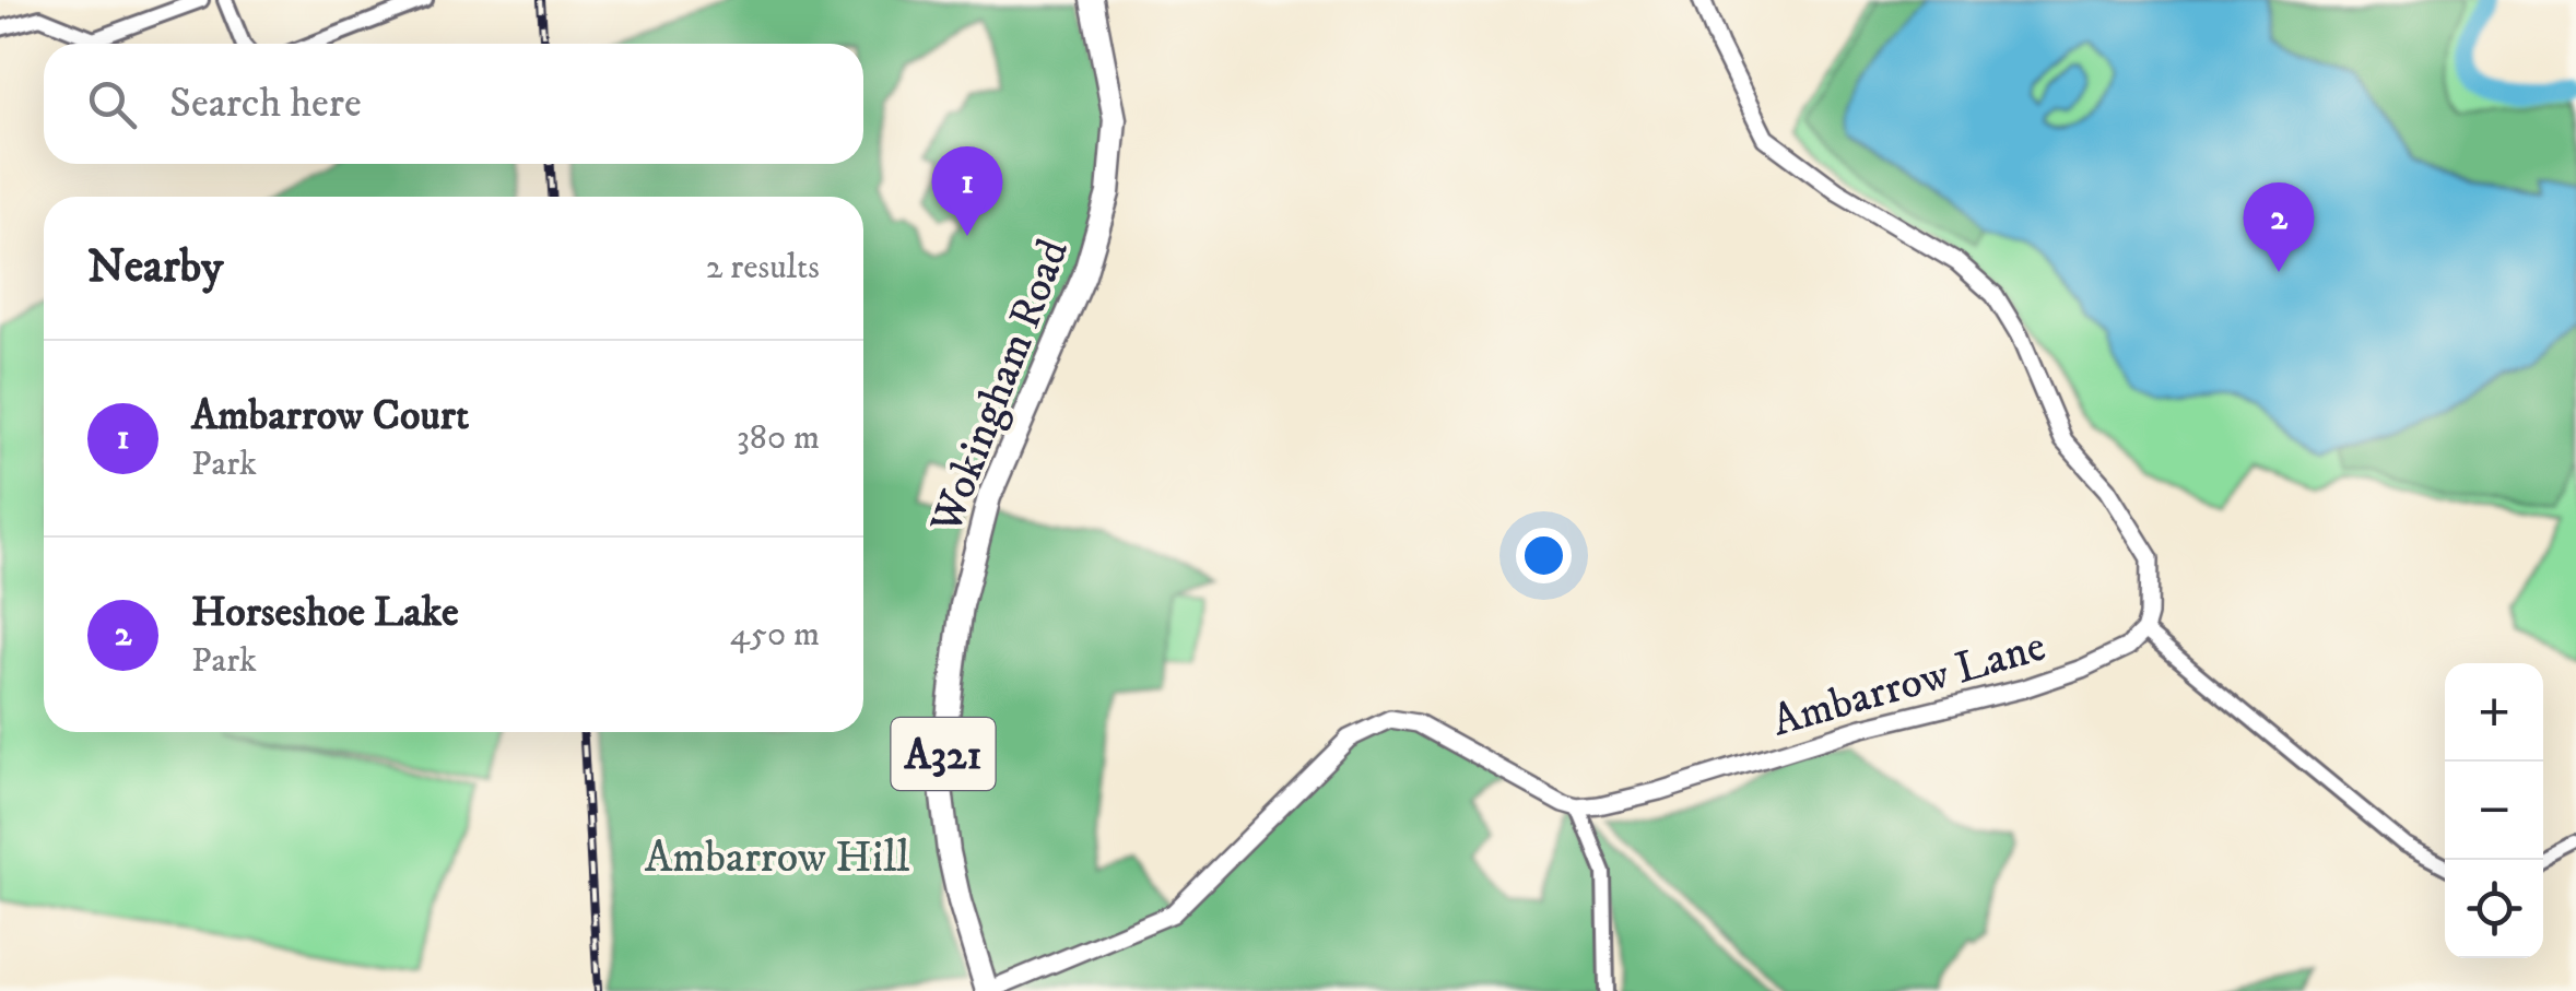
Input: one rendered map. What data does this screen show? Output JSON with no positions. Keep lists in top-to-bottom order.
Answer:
{
  "streets": {
    "main road": ["Wokingham Road", "A321"],
    "street": ["Ambarrow Lane"]
  },
  "parks": ["Ambarrow Hill"],
  "page": {
    "search": "Search here",
    "pins": ["1", "2"],
    "heading": ["Nearby", "2 results"],
    "list": [
      {
        "mark": "1",
        "name": "Ambarrow Court",
        "note": "Park",
        "value": "380 m"
      },
      {
        "mark": "2",
        "name": "Horseshoe Lake",
        "note": "Park",
        "value": "450 m"
      }
    ],
    "map_buttons": ["+", "−"]
  }
}
